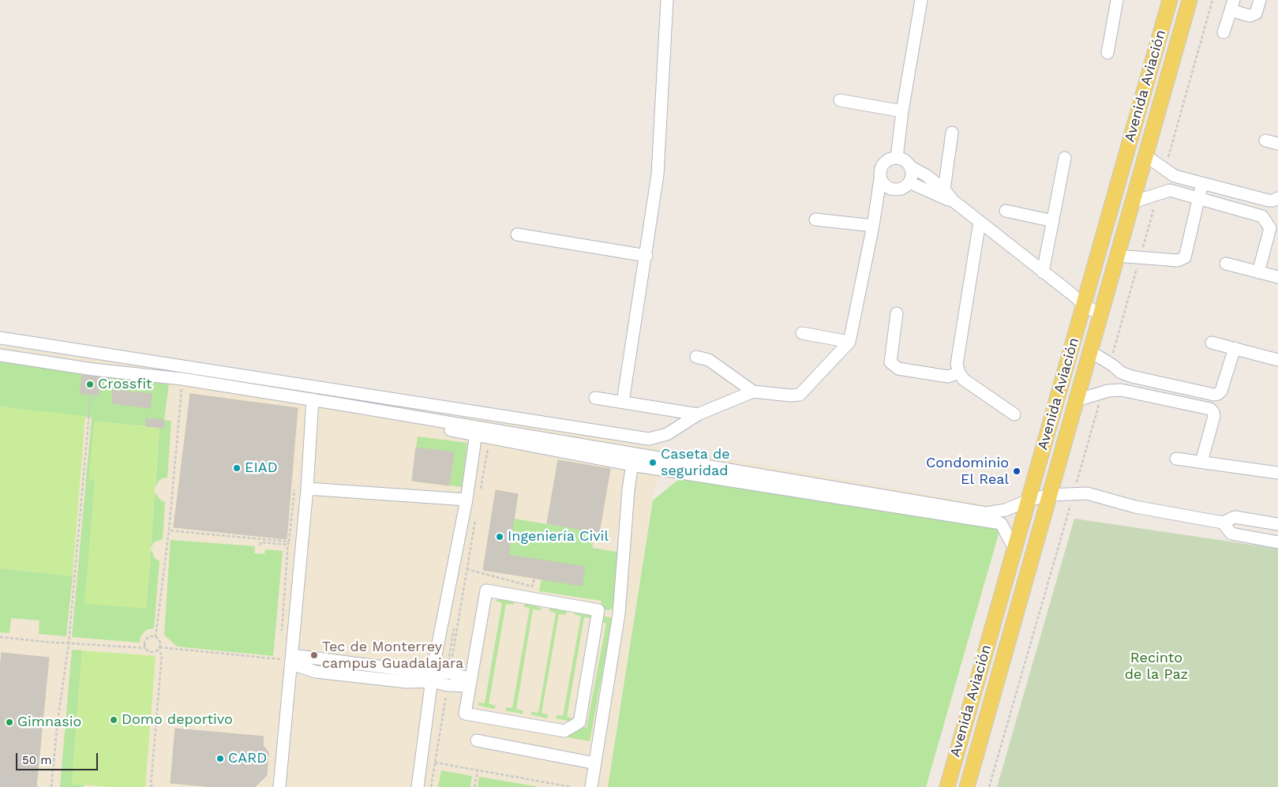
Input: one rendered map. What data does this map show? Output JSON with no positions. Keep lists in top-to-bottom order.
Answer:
{
  "streets": {
    "main road": ["Avenida Aviación"]
  },
  "parks": ["Recinto de la Paz"],
  "places": [
    "Crossfit",
    "Caseta de seguridad",
    "EIAD",
    "Condominio El Real",
    "Ingeniería Civil",
    "Tec de Monterrey campus Guadalajara",
    "Domo deportivo",
    "Gimnasio",
    "CARD"
  ],
  "scale_bar": "50 m"
}
